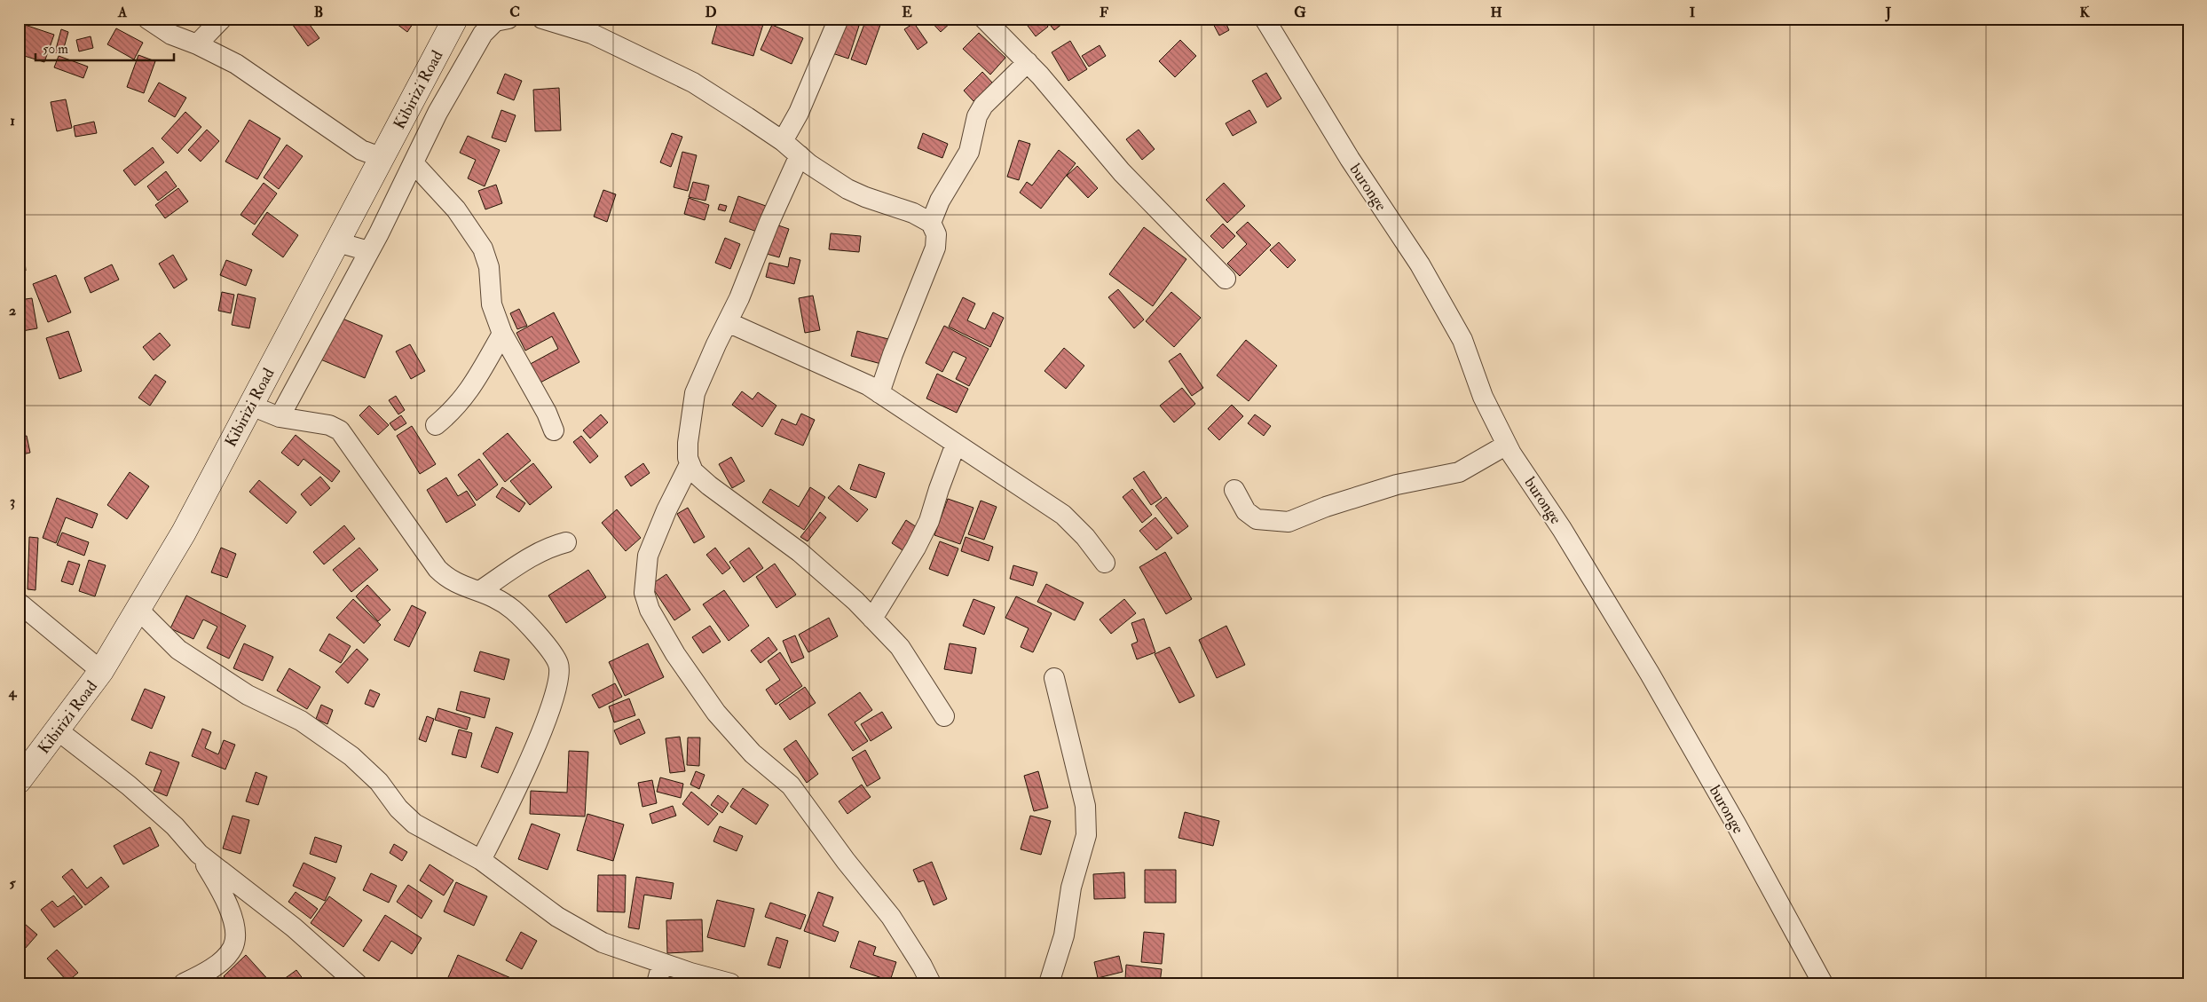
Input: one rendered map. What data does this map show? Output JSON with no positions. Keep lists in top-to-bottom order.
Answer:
{
  "streets": {
    "street": ["Kibirizi Road", "buronge"]
  },
  "scale_bar": "50 m",
  "grid": {
    "columns": [
      "A",
      "B",
      "C",
      "D",
      "E",
      "F",
      "G",
      "H",
      "I",
      "J",
      "K"
    ],
    "rows": [
      "1",
      "2",
      "3",
      "4",
      "5"
    ]
  }
}
